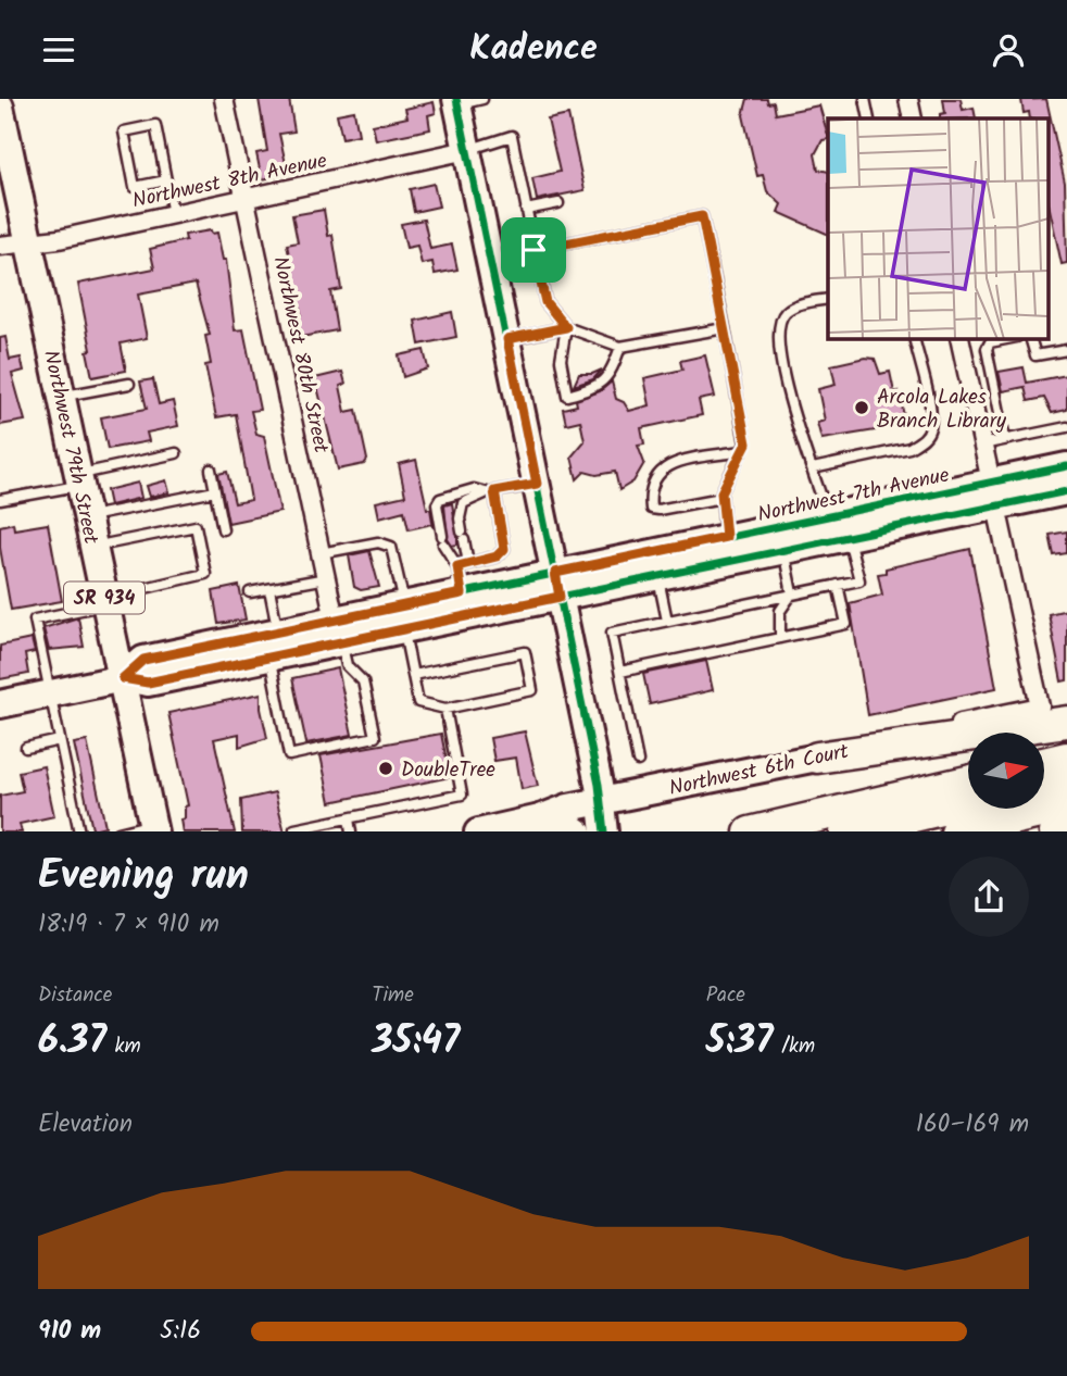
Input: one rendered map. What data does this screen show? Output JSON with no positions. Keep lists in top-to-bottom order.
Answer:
{
  "streets": {
    "main road": [
      "Northwest 79th Street",
      "Northwest 7th Avenue",
      "SR 934",
      "Northwest 6th Court"
    ],
    "street": ["Northwest 8th Avenue", "Northwest 80th Street"]
  },
  "crossings": [
    ["Northwest 8th Avenue", "Northwest 80th Street"],
    ["Northwest 8th Avenue", "Northwest 79th Street"],
    ["Northwest 80th Street", "Northwest 7th Avenue"],
    ["Northwest 79th Street", "Northwest 7th Avenue"],
    ["Northwest 7th Avenue", "Northwest 6th Court"]
  ],
  "places": ["Arcola Lakes Branch Library", "DoubleTree"],
  "north": "right",
  "page": {
    "header": "Kadence",
    "heading": ["Evening run", "18:19 · 7 × 910 m"],
    "stats": [
      ["Distance", "6.37 km"],
      ["Time", "35:47"],
      ["Pace", "5:37 /km"]
    ],
    "chart": ["Elevation", "160–169 m"],
    "list": [
      {
        "name": "910 m",
        "note": "5:16"
      }
    ]
  }
}
